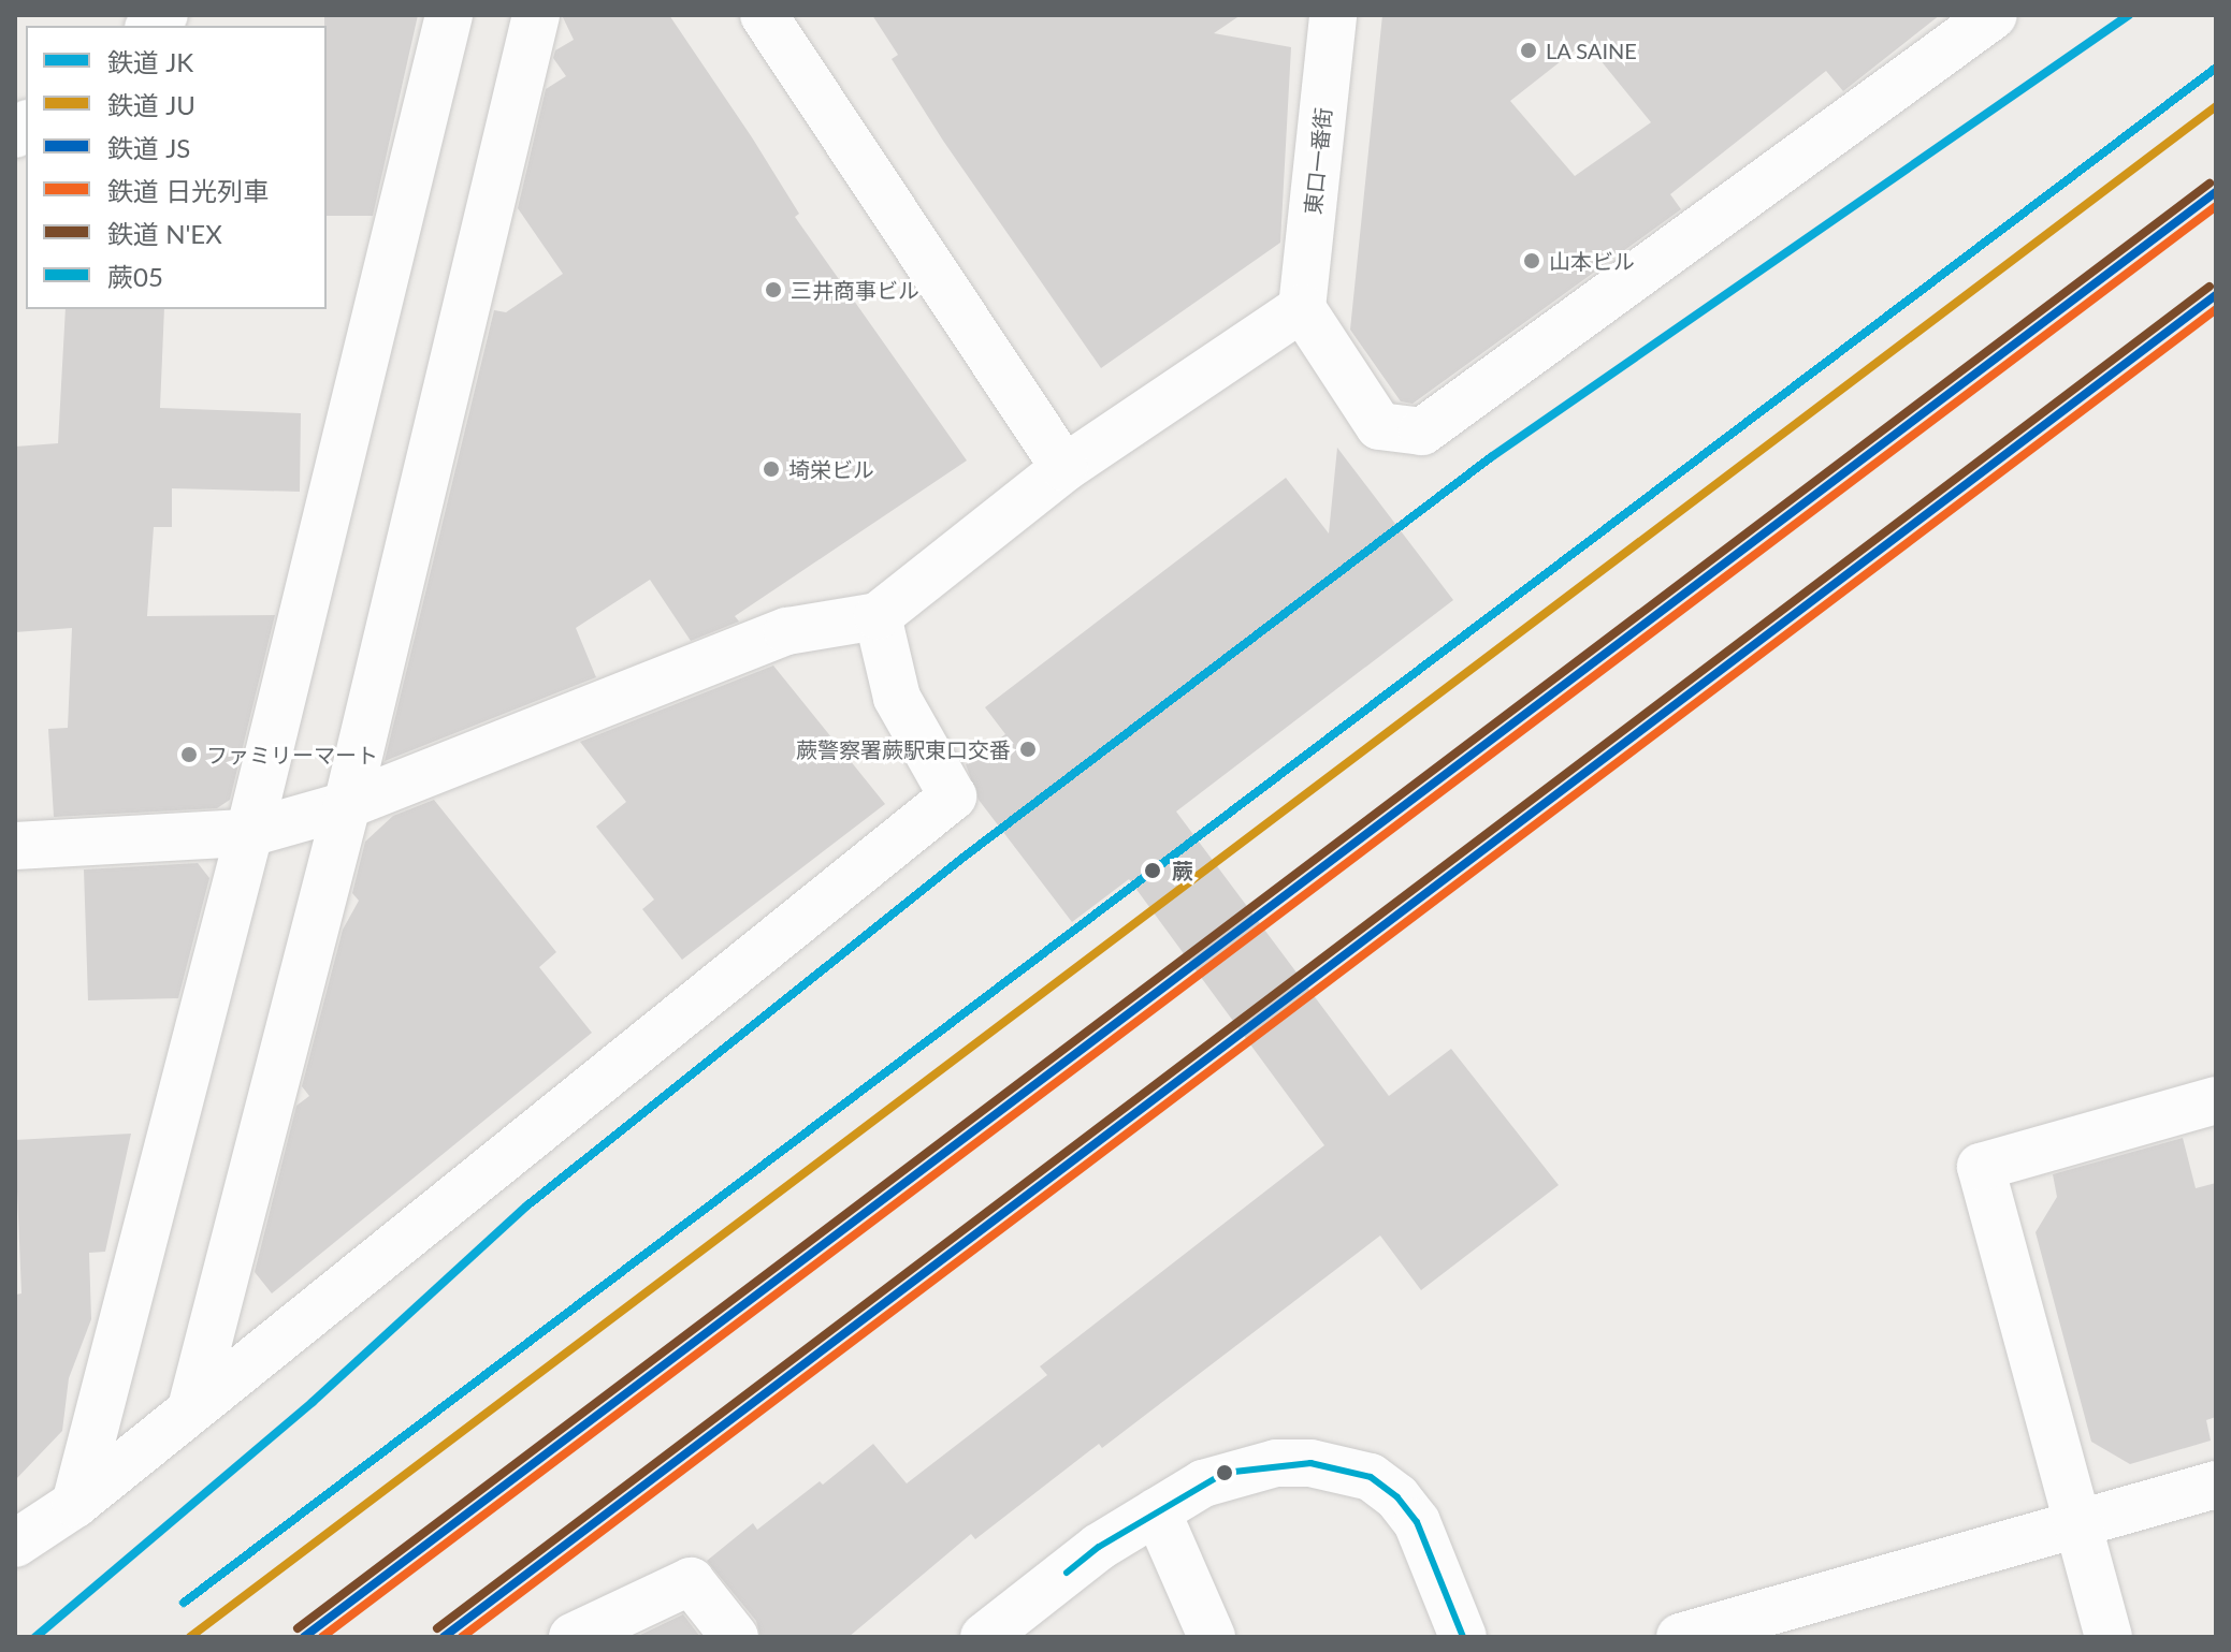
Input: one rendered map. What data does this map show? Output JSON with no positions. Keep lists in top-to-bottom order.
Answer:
{
  "streets": {
    "street": ["東口一番街"]
  },
  "places": [
    "LA SAINE",
    "山本ビル",
    "三井商事ビル",
    "埼栄ビル",
    "蕨警察署蕨駅東口交番",
    "ファミリーマート",
    "蕨"
  ],
  "lines": [
    "rail line JK",
    "rail line JU",
    "rail line N'EX",
    "rail line JS",
    "rail line 日光列車",
    "transit line 蕨05"
  ],
  "legend": [
    "鉄道 JK",
    "鉄道 JU",
    "鉄道 JS",
    "鉄道 日光列車",
    "鉄道 N'EX",
    "蕨05"
  ]
}
